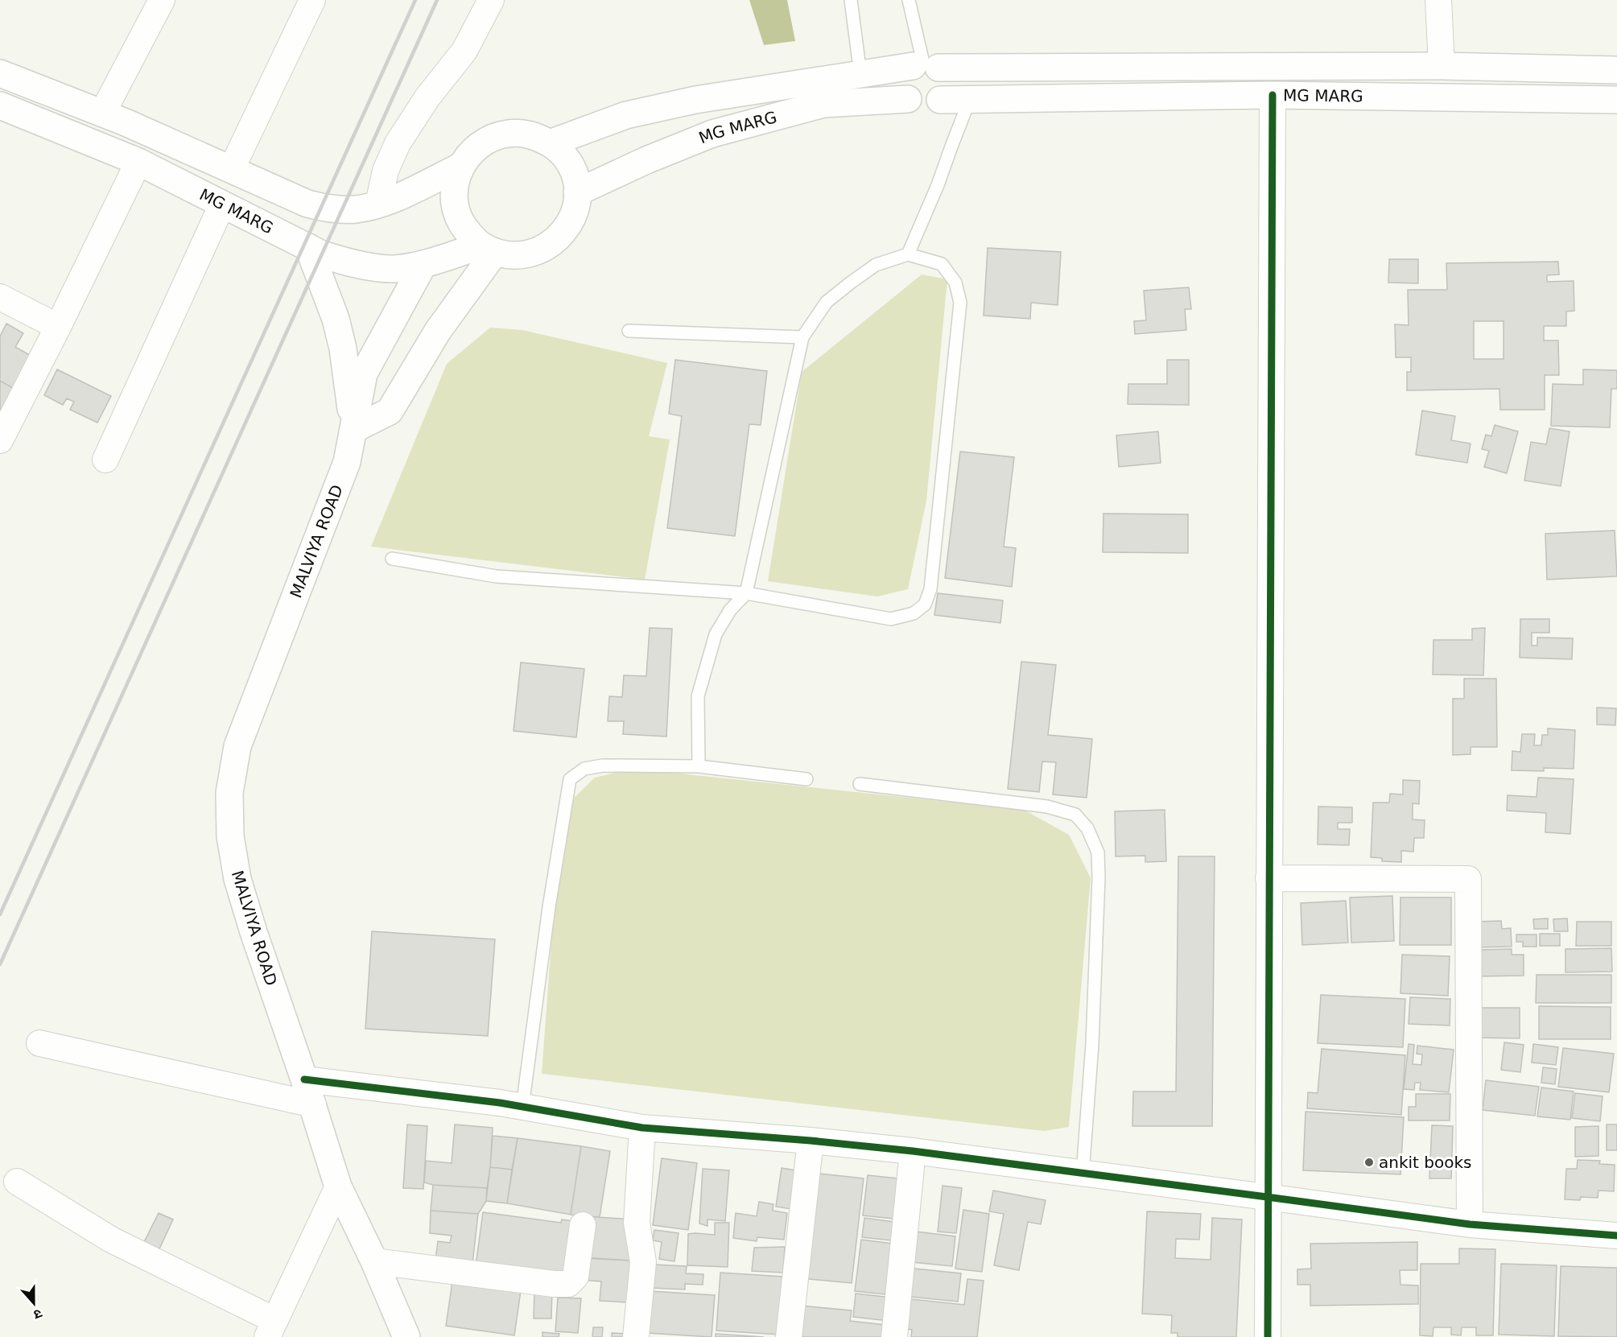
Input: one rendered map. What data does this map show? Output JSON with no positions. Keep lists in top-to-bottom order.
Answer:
{
  "streets": {
    "main road": ["MG MARG", "MALVIYA ROAD"]
  },
  "crossings": [
    ["MG MARG", "MALVIYA ROAD"]
  ],
  "places": ["ankit books"],
  "north": "bottom"
}
